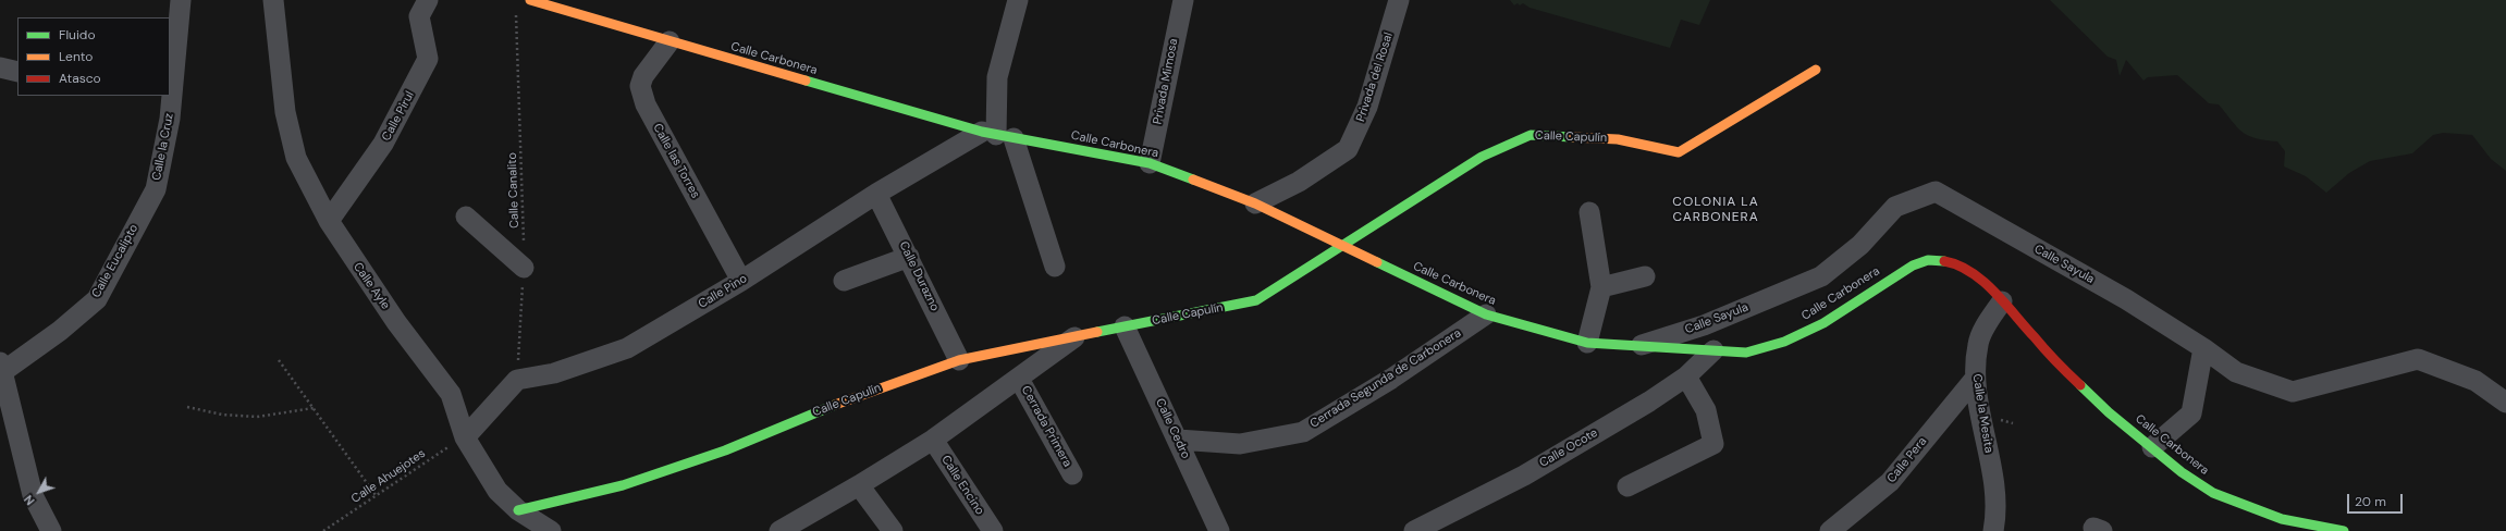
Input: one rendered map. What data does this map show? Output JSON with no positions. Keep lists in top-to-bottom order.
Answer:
{
  "streets": {
    "street": [
      "Calle Carbonera",
      "Privada del Rosal",
      "Privada Mimosa",
      "Calle Pirul",
      "Calle Capulín",
      "Calle la Cruz",
      "Calle las Torres",
      "Calle Eucalipto",
      "Calle Sayula",
      "Calle Durazno",
      "Calle Ayle",
      "Calle Pino",
      "Cerrada Segunda de Carbonera",
      "Calle la Mesita",
      "Cerrada Primera",
      "Calle Cedro",
      "Calle Ocote",
      "Calle Pera",
      "Calle Encino"
    ],
    "path": ["Calle Canalito", "Calle Ahuejotes"]
  },
  "crossings": [
    ["Calle Carbonera", "Privada del Rosal"],
    ["Calle Carbonera", "Privada Mimosa"],
    ["Calle Carbonera", "Calle Capulín"],
    ["Calle Carbonera", "Calle las Torres"],
    ["Calle Carbonera", "Calle Sayula"],
    ["Calle Carbonera", "Calle Pino"],
    ["Calle Carbonera", "Cerrada Segunda de Carbonera"],
    ["Calle Carbonera", "Calle la Mesita"],
    ["Calle Carbonera", "Calle Ocote"],
    ["Calle Pirul", "Calle Ayle"],
    ["Calle Capulín", "Calle Durazno"],
    ["Calle Capulín", "Calle Ayle"],
    ["Calle Capulín", "Calle Cedro"],
    ["Calle la Cruz", "Calle Eucalipto"],
    ["Calle las Torres", "Calle Pino"],
    ["Calle Canalito", "Calle Pino"],
    ["Calle Durazno", "Calle Pino"],
    ["Calle Ayle", "Calle Ahuejotes"],
    ["Cerrada Segunda de Carbonera", "Calle Cedro"],
    ["Calle la Mesita", "Calle Pera"]
  ],
  "districts": ["COLONIA LA CARBONERA"],
  "legend": ["Fluido", "Lento", "Atasco"],
  "scale_bar": "20 m",
  "north": "bottom left"
}
